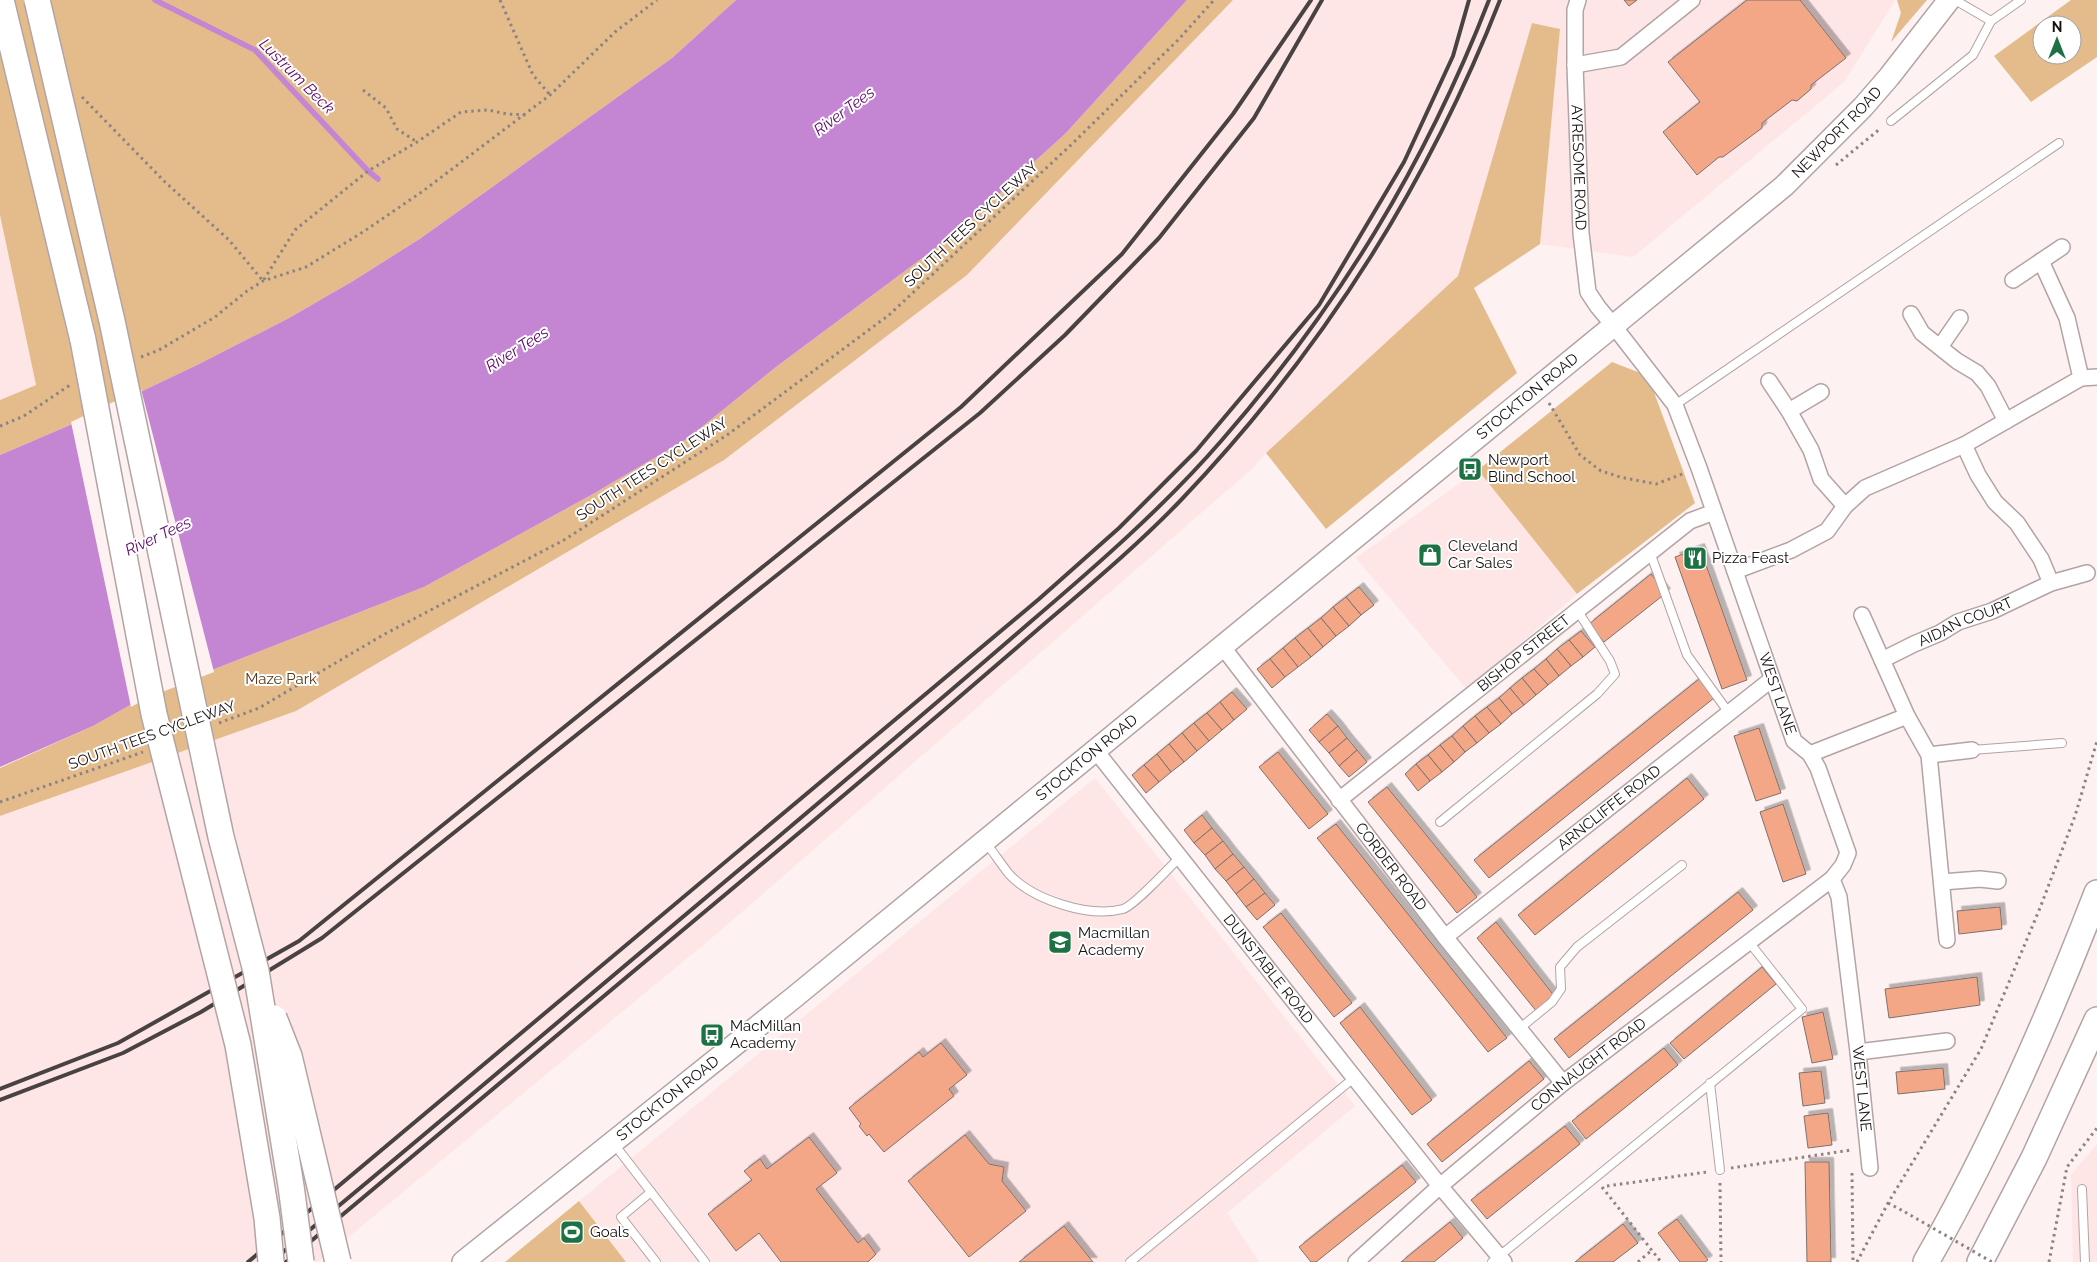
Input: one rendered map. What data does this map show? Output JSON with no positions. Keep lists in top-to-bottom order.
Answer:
{
  "streets": {
    "main road": ["NEWPORT ROAD", "STOCKTON ROAD"],
    "street": [
      "AYRESOME ROAD",
      "AIDAN COURT",
      "BISHOP STREET",
      "WEST LANE",
      "ARNCLIFFE ROAD",
      "CORDER ROAD",
      "DUNSTABLE ROAD",
      "CONNAUGHT ROAD"
    ],
    "path": ["SOUTH TEES CYCLEWAY"]
  },
  "crossings": [
    ["NEWPORT ROAD", "STOCKTON ROAD"],
    ["AYRESOME ROAD", "STOCKTON ROAD"],
    ["AYRESOME ROAD", "WEST LANE"],
    ["STOCKTON ROAD", "WEST LANE"],
    ["STOCKTON ROAD", "CORDER ROAD"],
    ["STOCKTON ROAD", "DUNSTABLE ROAD"],
    ["BISHOP STREET", "WEST LANE"],
    ["BISHOP STREET", "CORDER ROAD"],
    ["WEST LANE", "ARNCLIFFE ROAD"],
    ["WEST LANE", "CONNAUGHT ROAD"],
    ["ARNCLIFFE ROAD", "CORDER ROAD"],
    ["CORDER ROAD", "CONNAUGHT ROAD"],
    ["DUNSTABLE ROAD", "CONNAUGHT ROAD"]
  ],
  "water": ["Lustrum Beck", "River Tees"],
  "parks": ["Maze Park"],
  "places": {
    "bus stop": ["Newport Blind School", "MacMillan Academy"],
    "shop": ["Cleveland Car Sales"],
    "restaurant": ["Pizza Feast"],
    "school or university": ["Macmillan Academy"],
    "sports": ["Goals"]
  },
  "north": "top"
}
